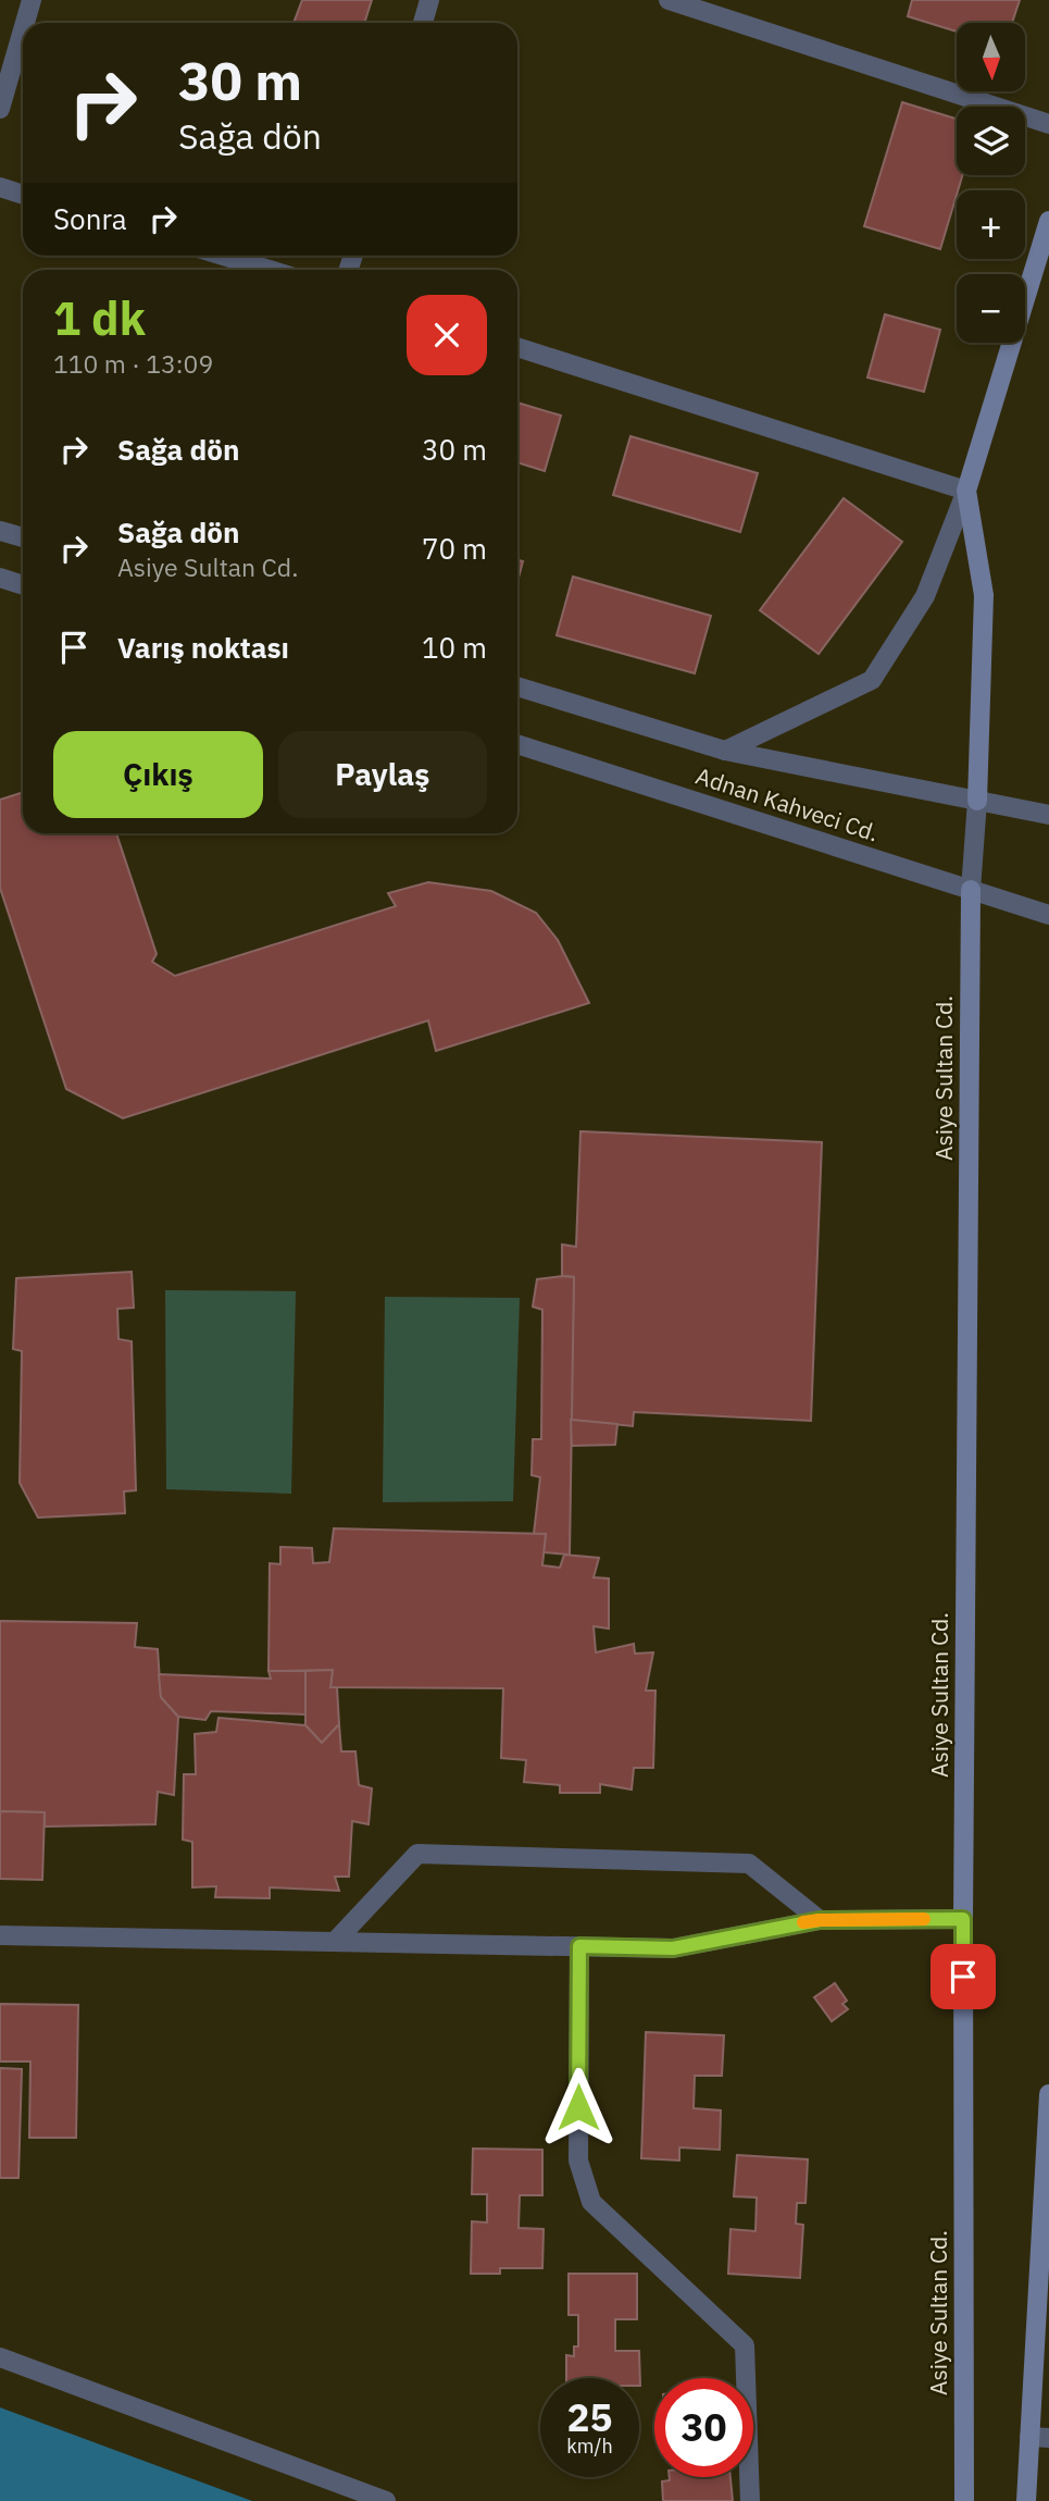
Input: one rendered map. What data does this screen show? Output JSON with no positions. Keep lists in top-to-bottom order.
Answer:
{
  "streets": {
    "main road": ["Asiye Sultan Cd."],
    "street": ["Adnan Kahveci Cd."]
  },
  "crossings": [
    ["Adnan Kahveci Cd.", "Asiye Sultan Cd."]
  ],
  "north": "bottom",
  "page": {
    "map_buttons": ["+", "−"],
    "turn": ["30 m", "Sağa dön"],
    "then": "Sonra",
    "heading": ["1 dk", "110 m · 13:09"],
    "list": [
      {
        "name": "Sağa dön",
        "value": "30 m"
      },
      {
        "name": "Sağa dön",
        "note": "Asiye Sultan Cd.",
        "value": "70 m"
      },
      {
        "name": "Varış noktası",
        "value": "10 m"
      }
    ],
    "buttons": ["Çıkış", "Paylaş"],
    "speed": "25 km/h",
    "limit": "30"
  }
}
